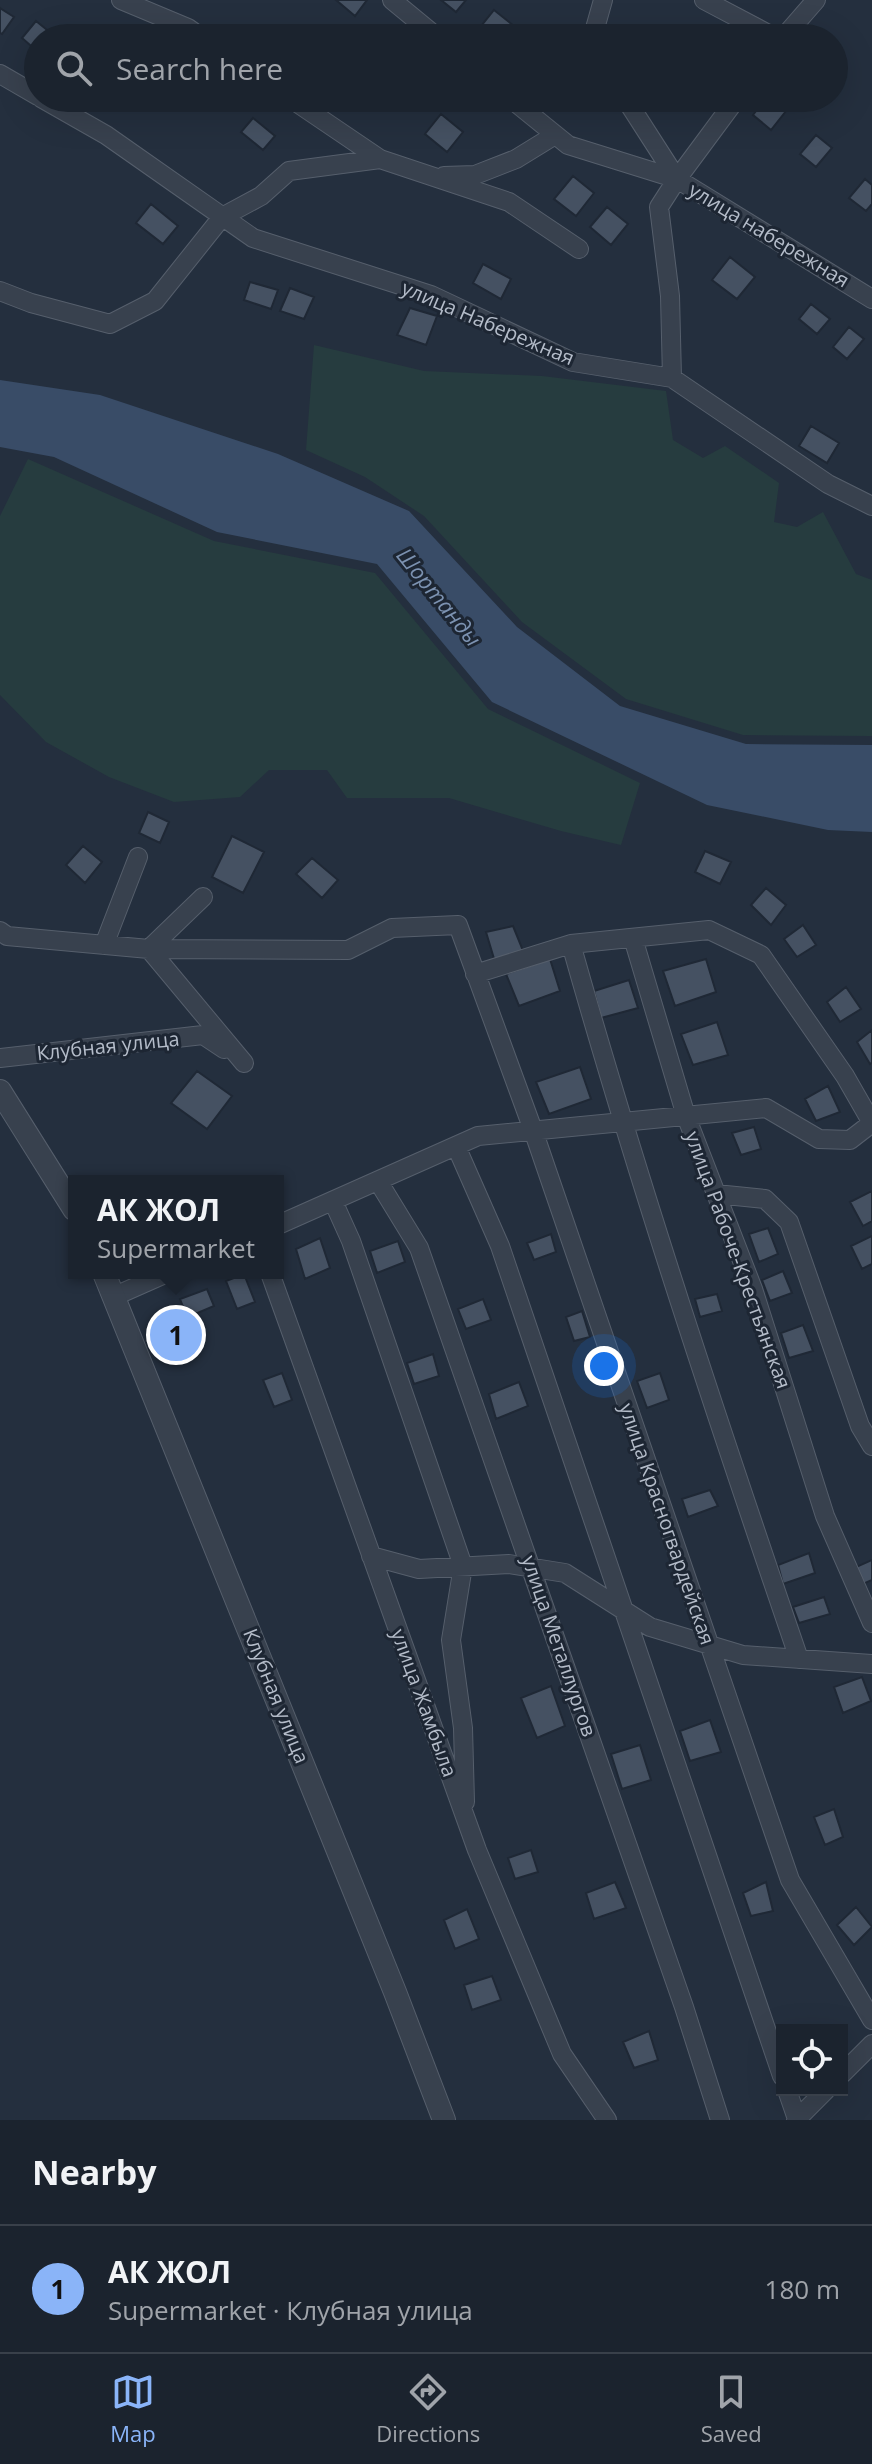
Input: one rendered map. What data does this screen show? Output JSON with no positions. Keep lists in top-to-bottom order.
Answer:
{
  "streets": {
    "street": [
      "улица набережная",
      "улица Набережная",
      "Клубная улица",
      "улица Рабоче-Крестьянская",
      "улица Красногвардейская",
      "улица Металлургов",
      "улица Жамбыла"
    ]
  },
  "crossings": [
    ["улица набережная", "улица Набережная"],
    ["Клубная улица", "улица Красногвардейская"]
  ],
  "water": ["Шортанды"],
  "page": {
    "search": "Search here",
    "popup": ["АК ЖОЛ", "Supermarket"],
    "pins": "1",
    "heading": "Nearby",
    "list": [
      {
        "mark": "1",
        "name": "АК ЖОЛ",
        "note": "Supermarket · Клубная улица",
        "value": "180 m"
      }
    ],
    "nav": ["Map", "Directions", "Saved"]
  }
}
